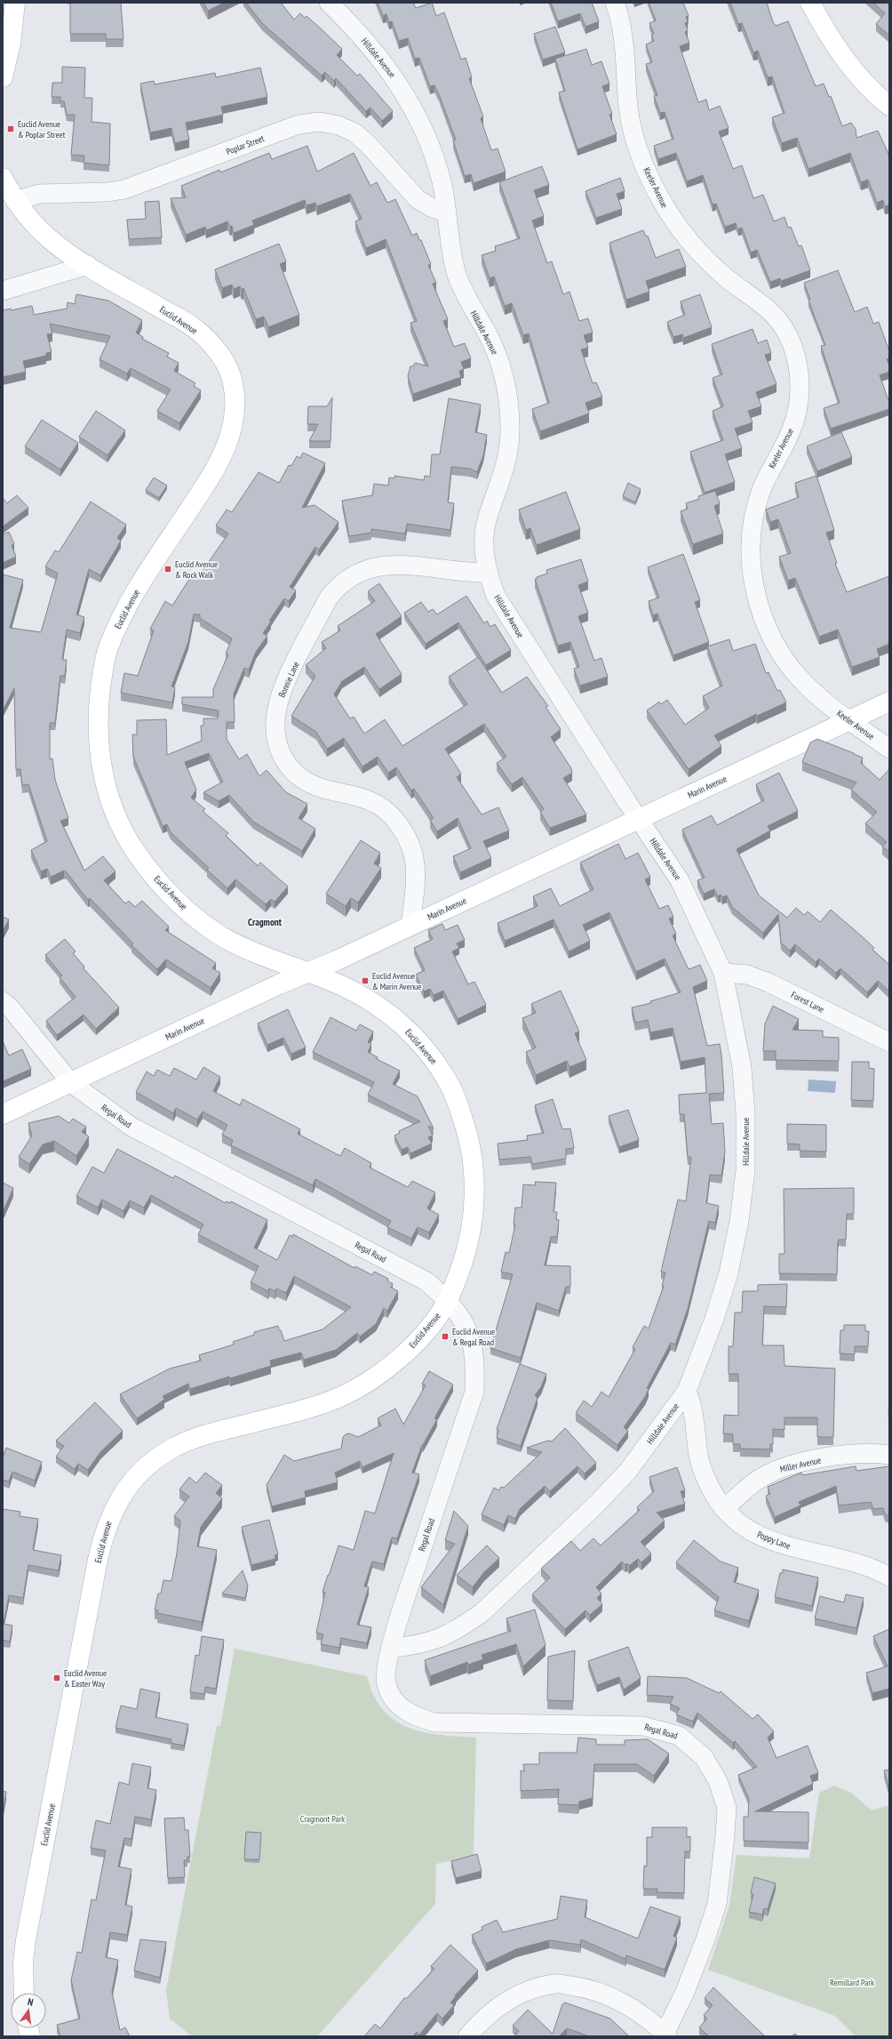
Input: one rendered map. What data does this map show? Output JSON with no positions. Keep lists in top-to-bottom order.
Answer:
{
  "streets": {
    "street": [
      "Hilldale Avenue",
      "Poplar Street",
      "Keeler Avenue",
      "Euclid Avenue",
      "Bonnie Lane",
      "Marin Avenue",
      "Forest Lane",
      "Regal Road",
      "Miller Avenue",
      "Poppy Lane"
    ]
  },
  "crossings": [
    ["Hilldale Avenue", "Poplar Street"],
    ["Hilldale Avenue", "Bonnie Lane"],
    ["Hilldale Avenue", "Marin Avenue"],
    ["Hilldale Avenue", "Forest Lane"],
    ["Hilldale Avenue", "Regal Road"],
    ["Hilldale Avenue", "Poppy Lane"],
    ["Poplar Street", "Euclid Avenue"],
    ["Keeler Avenue", "Marin Avenue"],
    ["Euclid Avenue", "Marin Avenue"],
    ["Euclid Avenue", "Regal Road"],
    ["Bonnie Lane", "Marin Avenue"],
    ["Marin Avenue", "Regal Road"],
    ["Miller Avenue", "Poppy Lane"]
  ],
  "districts": ["Cragmont"],
  "parks": ["Cragmont Park", "Remillard Park"],
  "places": {
    "transit": [
      "Euclid Avenue & Poplar Street",
      "Euclid Avenue & Rock Walk",
      "Euclid Avenue & Marin Avenue",
      "Euclid Avenue & Regal Road",
      "Euclid Avenue & Easter Way"
    ]
  },
  "north": "top"
}
